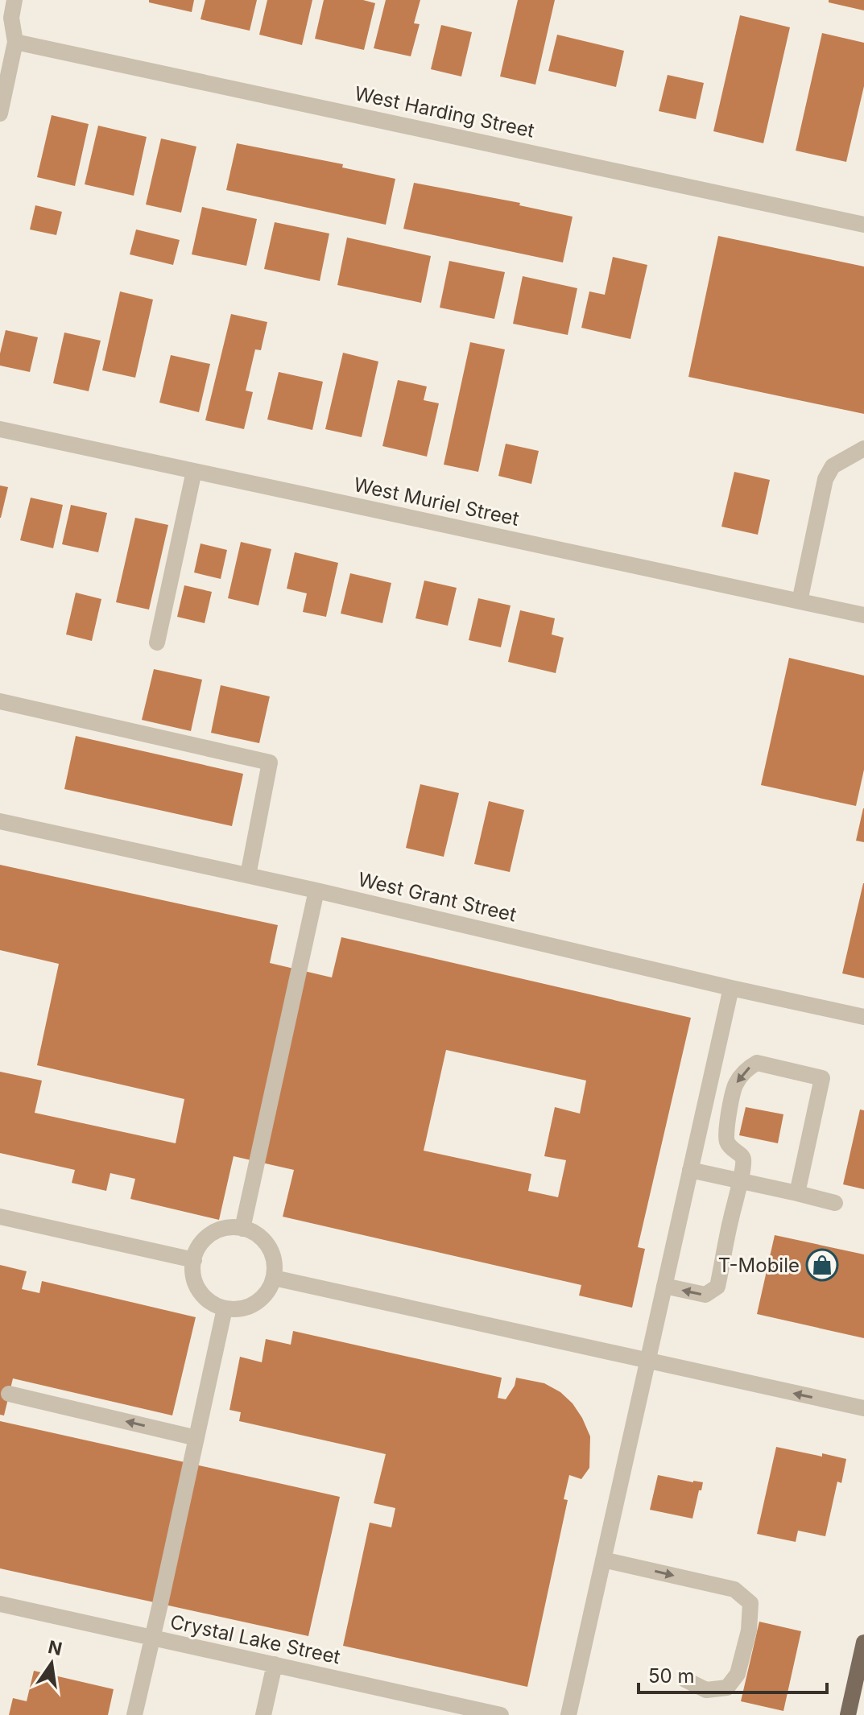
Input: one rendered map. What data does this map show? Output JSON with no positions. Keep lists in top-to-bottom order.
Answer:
{
  "streets": {
    "street": [
      "West Harding Street",
      "West Muriel Street",
      "West Grant Street",
      "Crystal Lake Street"
    ]
  },
  "places": {
    "shop": ["T-Mobile"]
  },
  "scale_bar": "50 m",
  "north": "top"
}
